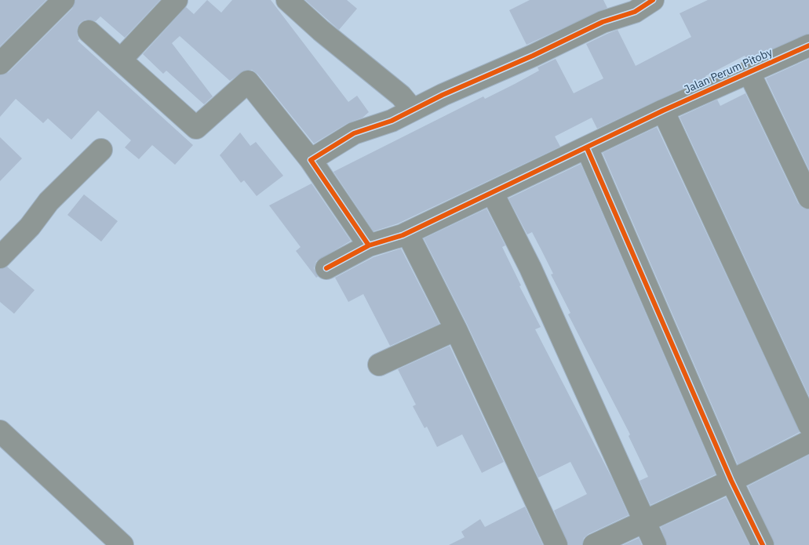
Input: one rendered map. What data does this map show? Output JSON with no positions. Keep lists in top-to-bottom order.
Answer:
{
  "streets": {
    "street": ["Jalan Perum Pitoby"]
  }
}
